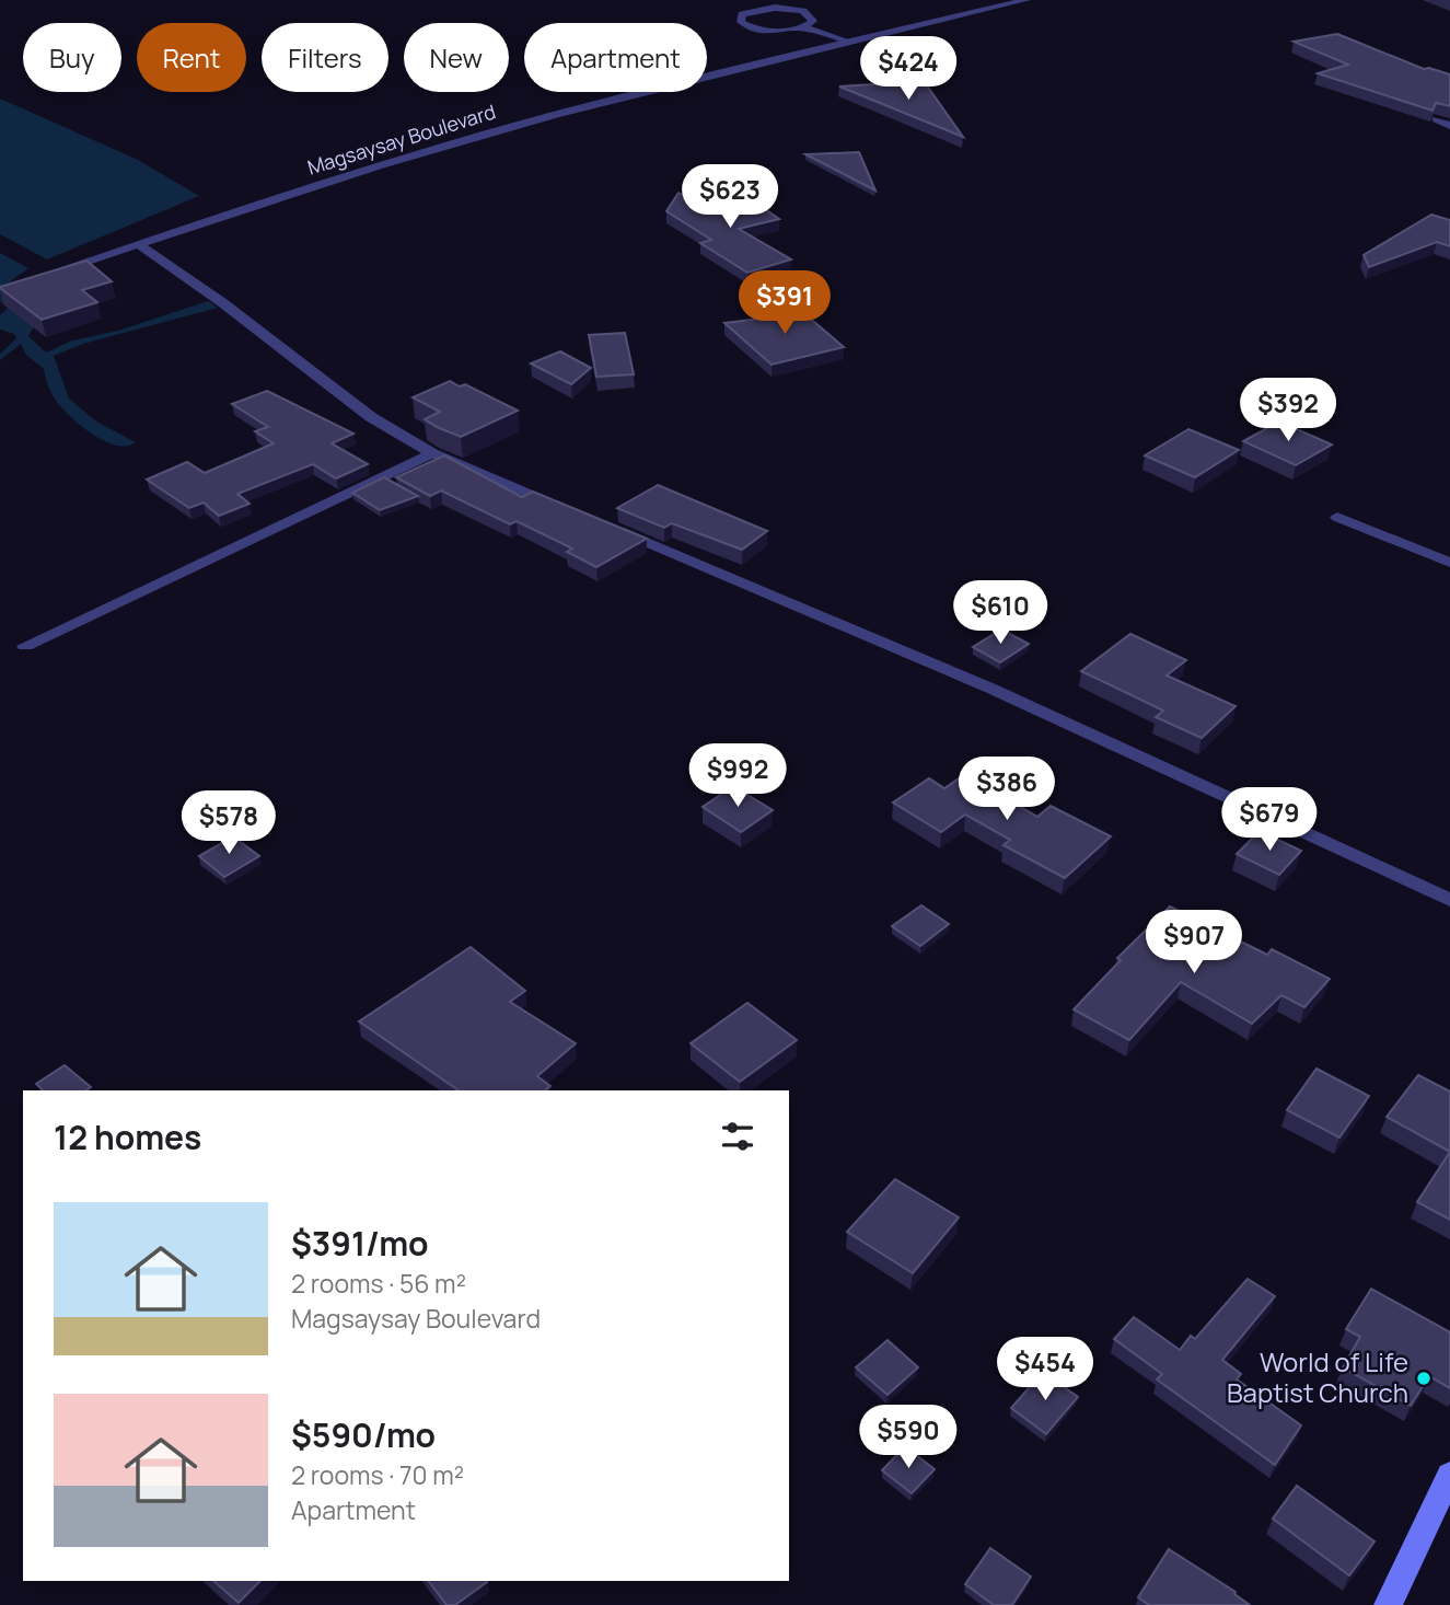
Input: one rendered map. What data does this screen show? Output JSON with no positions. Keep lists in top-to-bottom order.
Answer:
{
  "streets": {
    "street": ["Magsaysay Boulevard"]
  },
  "places": ["World of Life Baptist Church"],
  "page": {
    "chip": [
      "Buy",
      "Rent",
      "Filters",
      "New",
      "Apartment"
    ],
    "price": [
      "$424",
      "$623",
      "$391",
      "$392",
      "$610",
      "$992",
      "$386",
      "$679",
      "$578",
      "$907",
      "$454",
      "$590"
    ],
    "heading": "12 homes",
    "list": [
      {
        "name": "$391/mo",
        "note": "2 rooms · 56 m² · Magsaysay Boulevard"
      },
      {
        "name": "$590/mo",
        "note": "2 rooms · 70 m² · Apartment"
      }
    ]
  }
}
